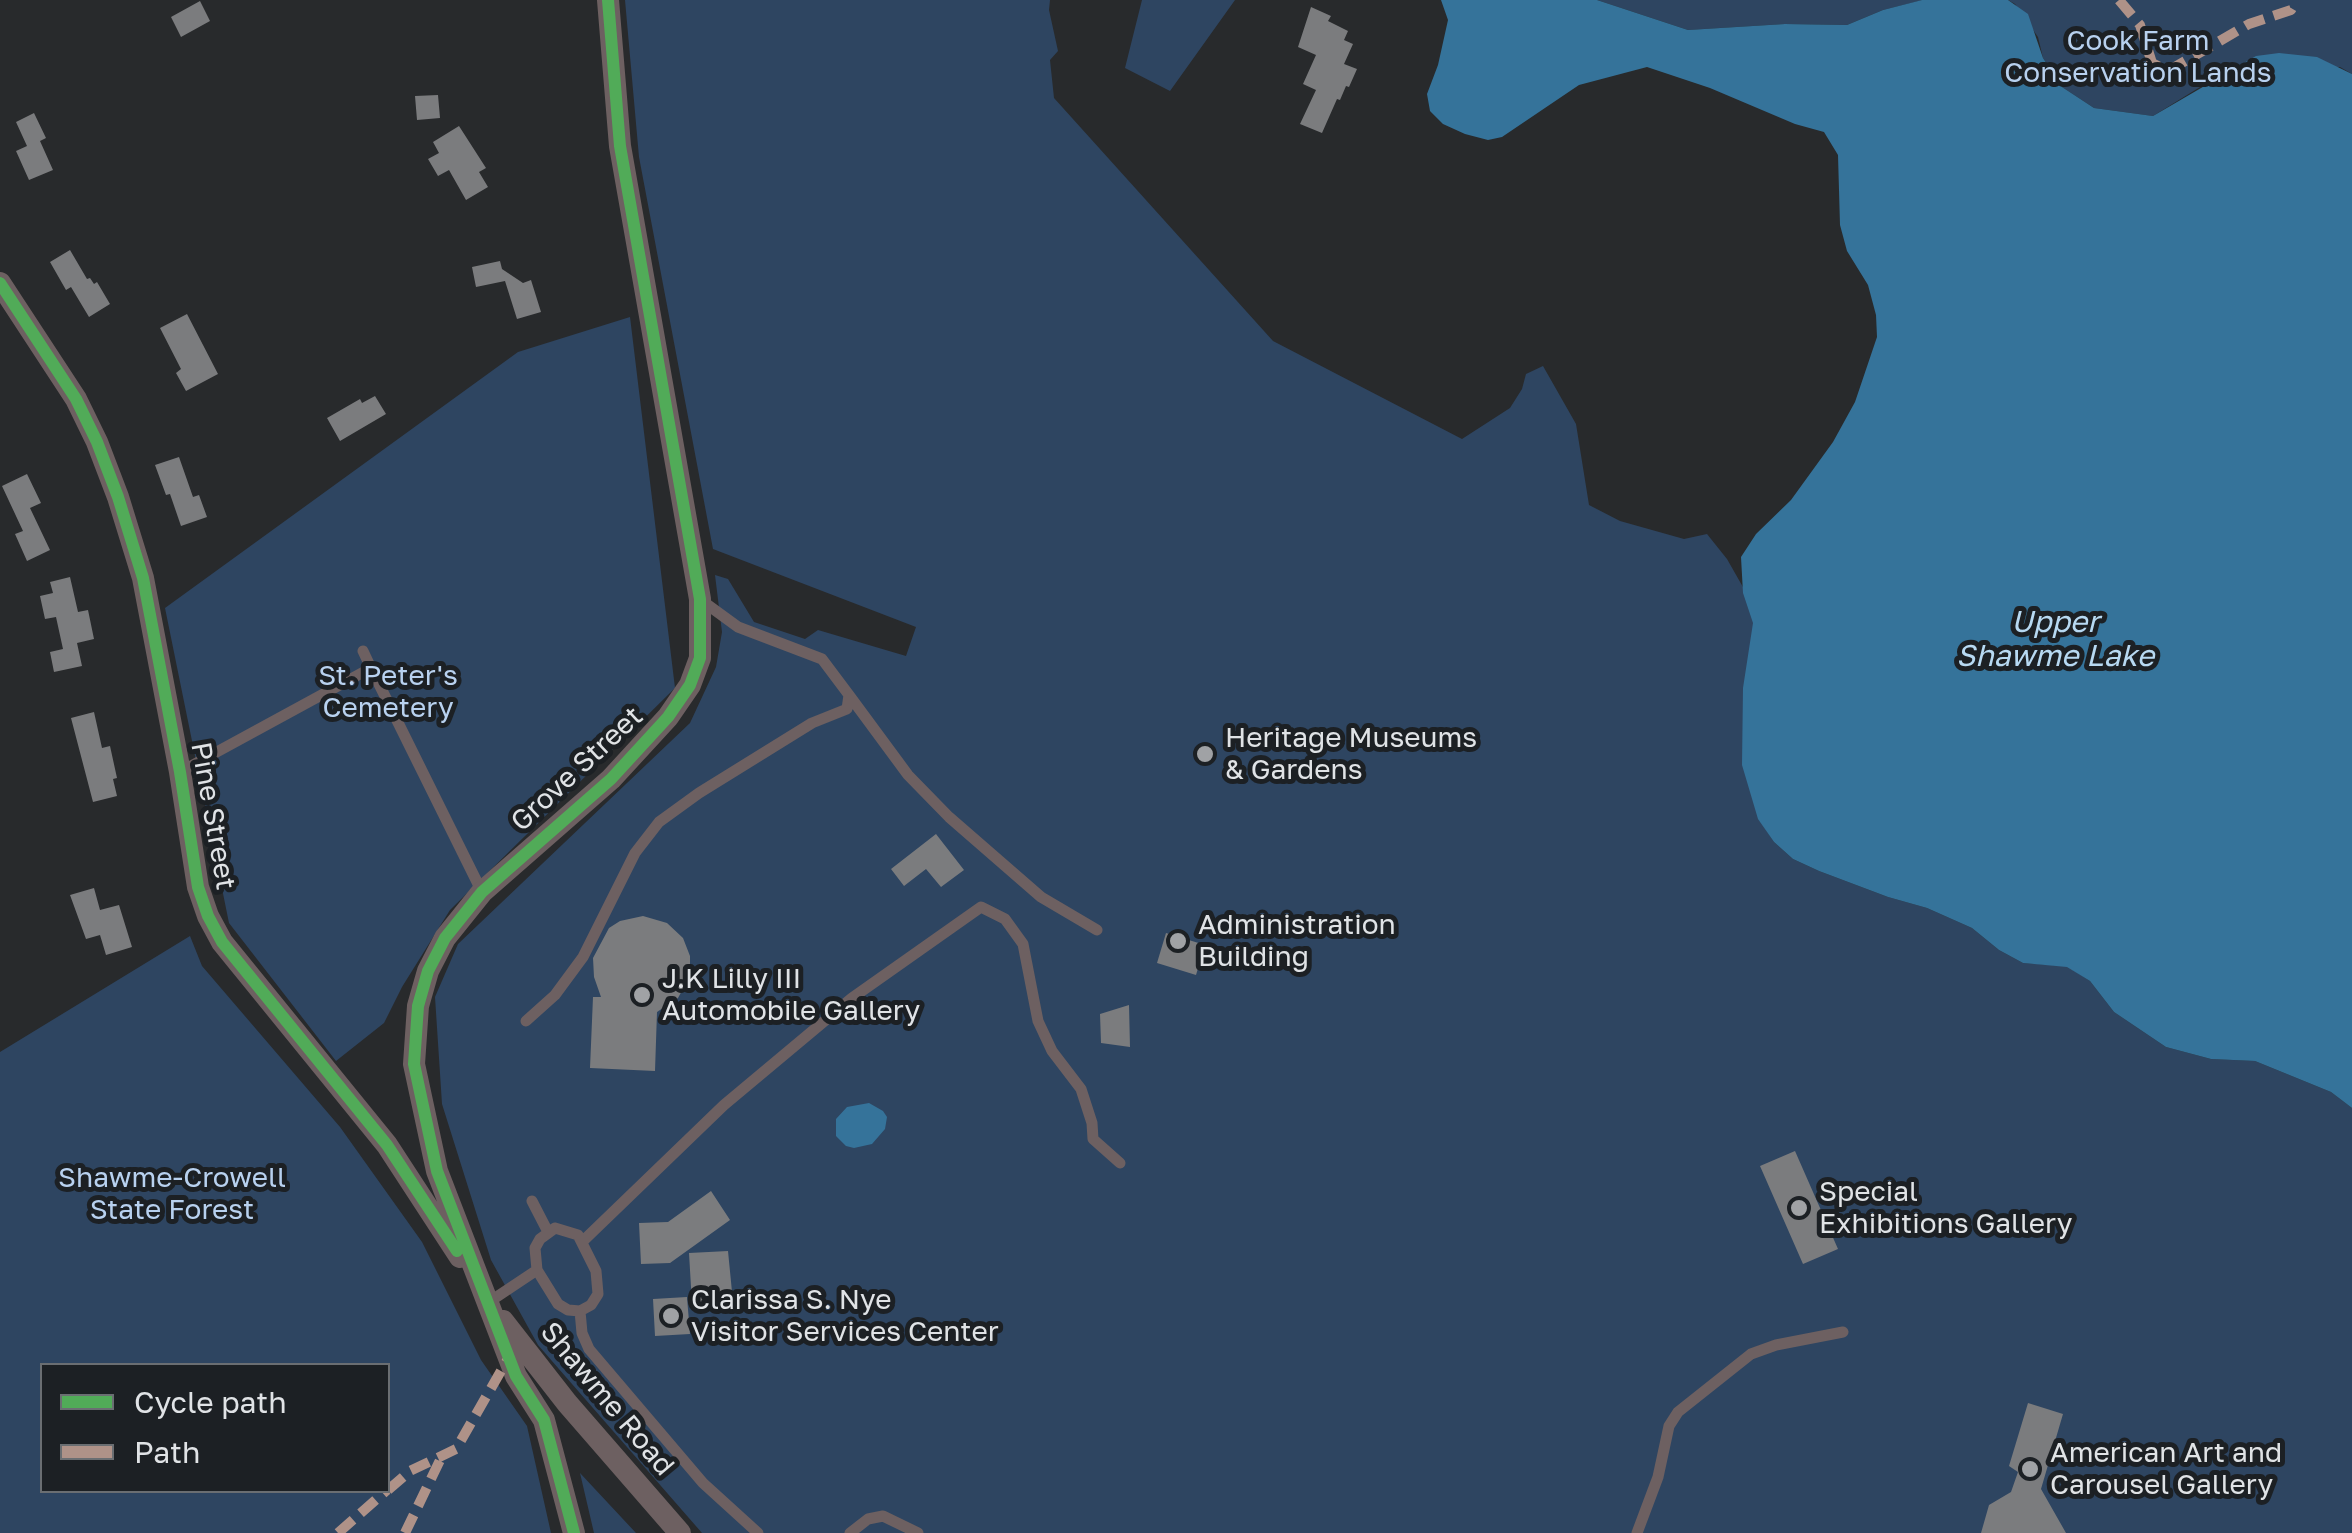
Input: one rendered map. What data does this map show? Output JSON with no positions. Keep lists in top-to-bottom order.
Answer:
{
  "streets": {
    "street": ["Grove Street", "Pine Street", "Shawme Road"]
  },
  "crossings": [
    ["Grove Street", "Pine Street"],
    ["Grove Street", "Shawme Road"],
    ["Pine Street", "Shawme Road"]
  ],
  "water": ["Upper Shawme Lake"],
  "parks": ["Cook Farm Conservation Lands", "St. Peter's Cemetery", "Shawme-Crowell State Forest"],
  "places": [
    "Heritage Museums & Gardens",
    "Administration Building",
    "J.K Lilly III Automobile Gallery",
    "Special Exhibitions Gallery",
    "Clarissa S. Nye Visitor Services Center",
    "American Art and Carousel Gallery"
  ],
  "legend": ["Cycle path", "Path"]
}
